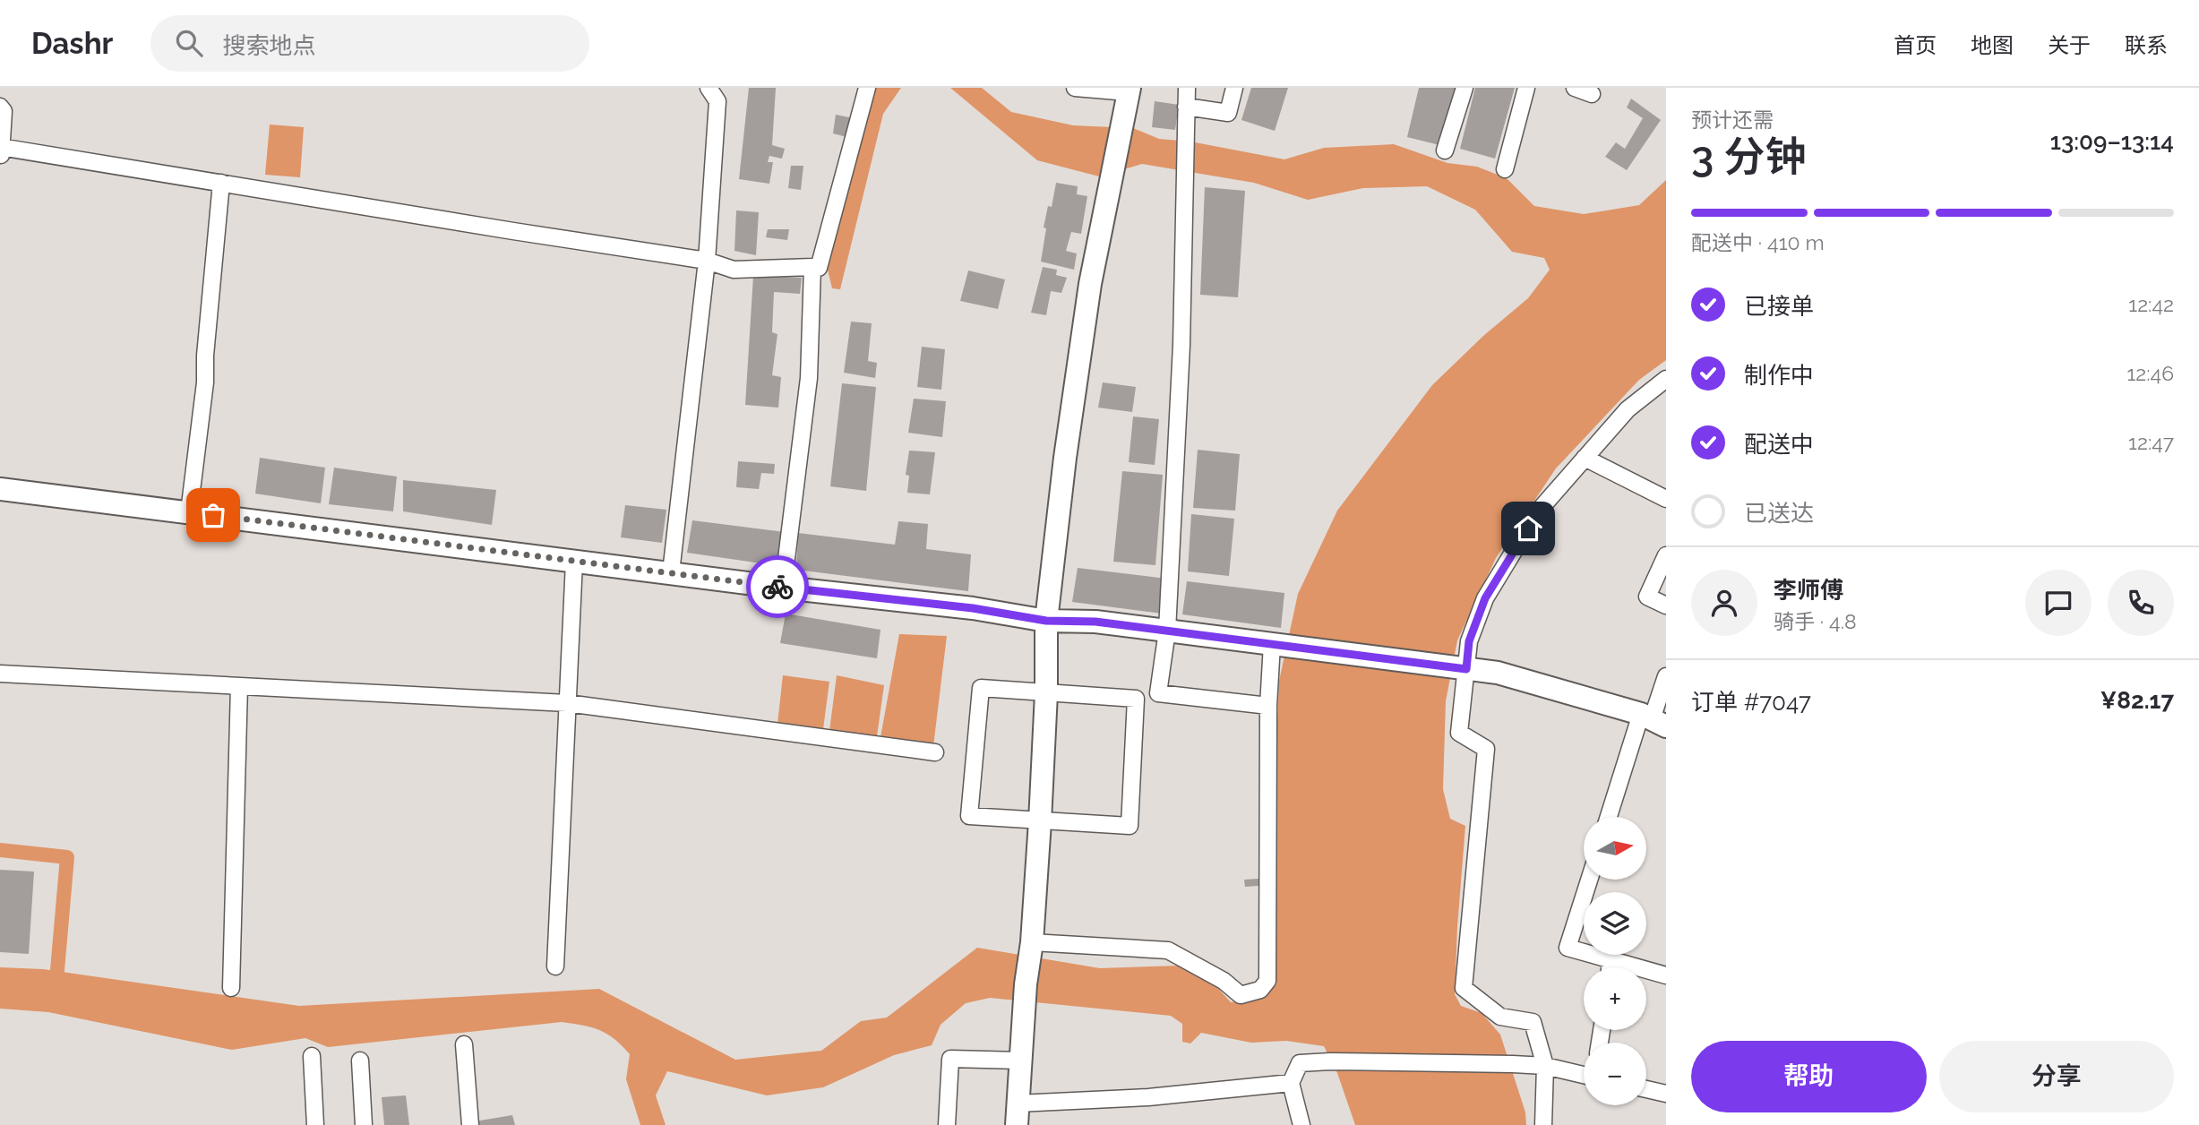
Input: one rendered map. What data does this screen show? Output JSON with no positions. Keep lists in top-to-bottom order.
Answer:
{
  "north": "right",
  "page": {
    "header": "Dashr",
    "search": "搜索地点",
    "nav": [
      "首页",
      "地图",
      "关于",
      "联系"
    ],
    "heading": ["3 分钟", "预计还需", "13:09–13:14"],
    "panel": [
      "李师傅",
      "骑手 · 4.8",
      "订单 #7047",
      "¥82.17"
    ],
    "bar": "配送中 · 410 m",
    "list": [
      ["已接单", "12:42"],
      ["制作中", "12:46"],
      ["配送中", "12:47"],
      "已送达"
    ],
    "map_buttons": ["+", "−"],
    "buttons": ["帮助", "分享"]
  }
}
